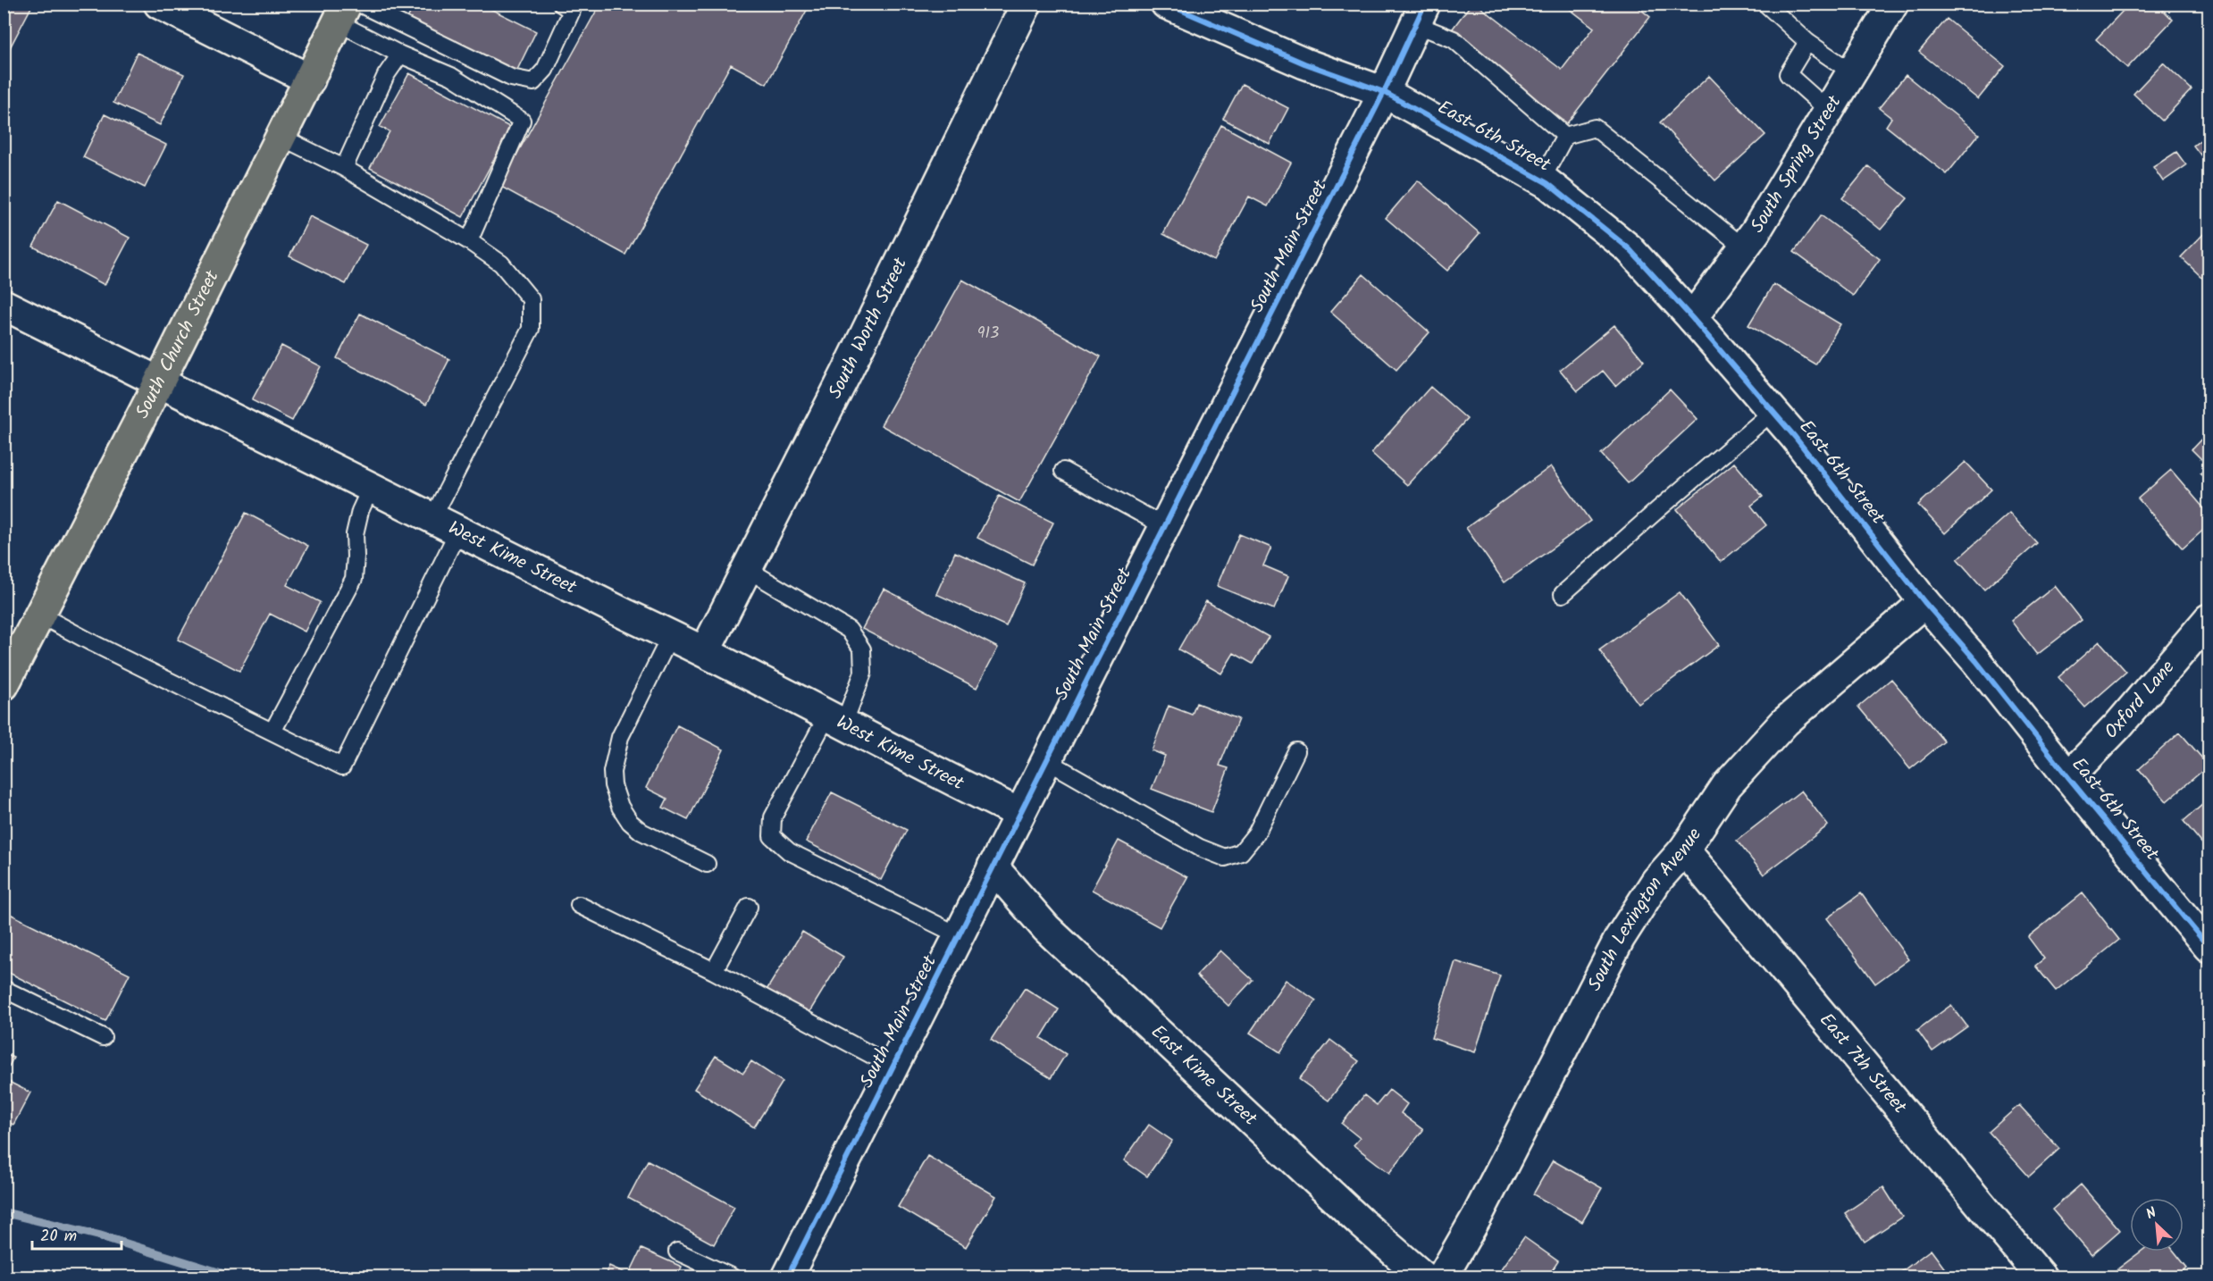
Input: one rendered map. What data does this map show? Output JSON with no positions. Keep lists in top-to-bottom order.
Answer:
{
  "streets": {
    "main road": ["South Church Street"],
    "street": [
      "East 6th Street",
      "South Spring Street",
      "South Main Street",
      "South Worth Street",
      "West Kime Street",
      "Oxford Lane",
      "South Lexington Avenue",
      "East 7th Street",
      "East Kime Street"
    ]
  },
  "crossings": [
    ["East 6th Street", "South Spring Street"],
    ["East 6th Street", "South Main Street"],
    ["East 6th Street", "Oxford Lane"],
    ["East 6th Street", "South Lexington Avenue"],
    ["South Main Street", "West Kime Street"],
    ["South Main Street", "East Kime Street"],
    ["South Worth Street", "West Kime Street"],
    ["South Church Street", "West Kime Street"],
    ["South Lexington Avenue", "East 7th Street"]
  ],
  "house_numbers": ["913"],
  "scale_bar": "20 m",
  "north": "top left"
}
